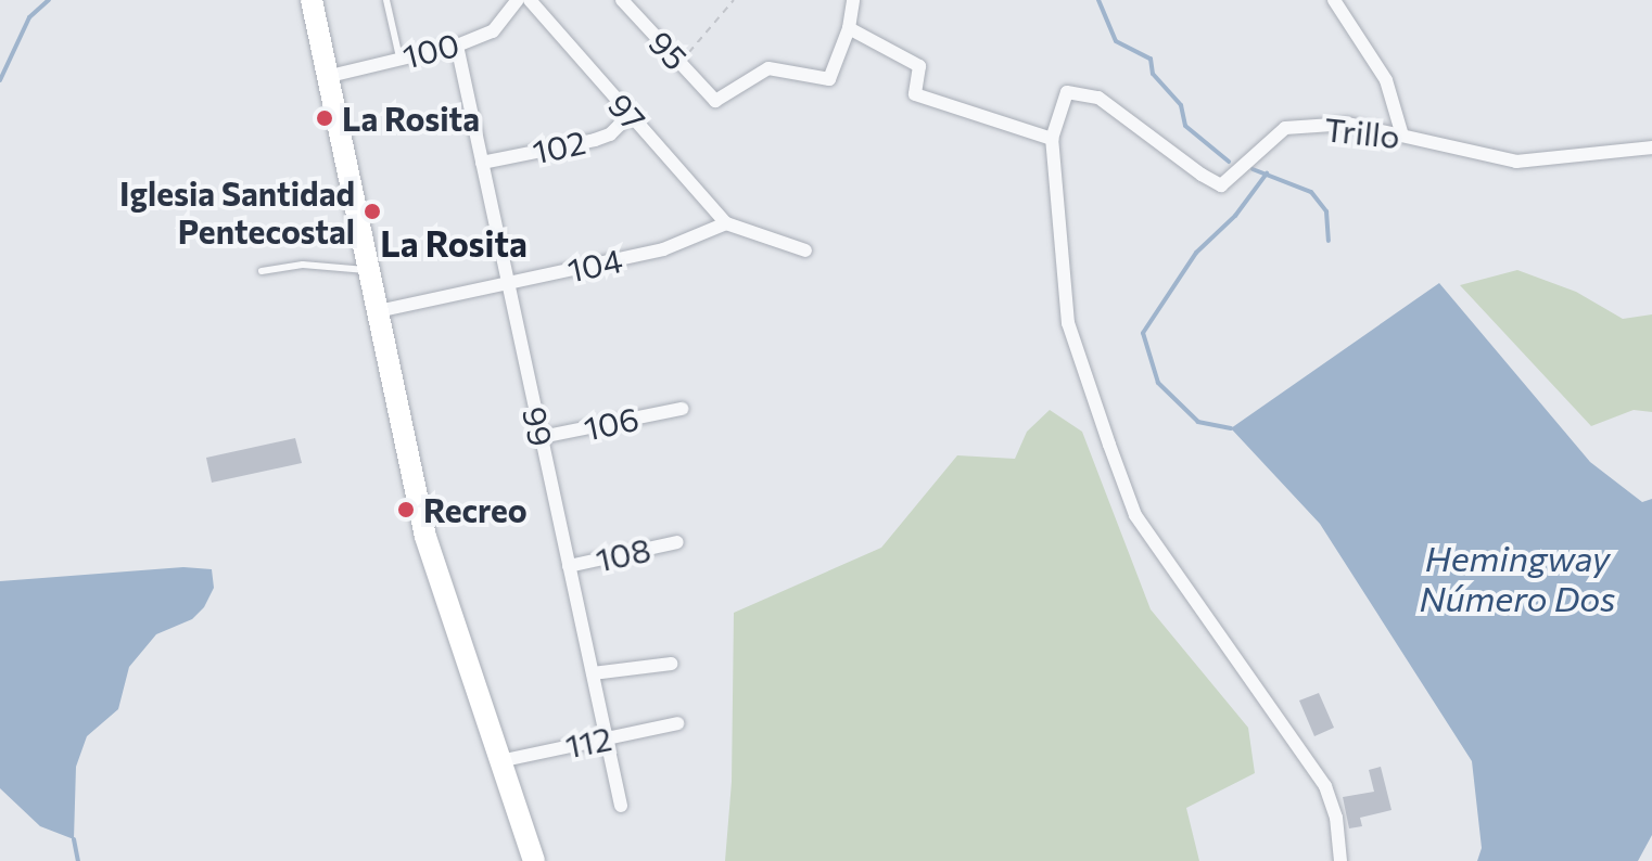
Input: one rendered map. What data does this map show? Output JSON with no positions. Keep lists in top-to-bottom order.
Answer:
{
  "streets": {
    "street": [
      "100",
      "95",
      "97",
      "Trillo",
      "102",
      "104",
      "106",
      "99",
      "108",
      "112"
    ]
  },
  "crossings": [
    ["100", "99"],
    ["97", "102"],
    ["97", "104"],
    ["102", "99"],
    ["104", "99"],
    ["106", "99"],
    ["99", "108"],
    ["99", "112"]
  ],
  "districts": ["La Rosita"],
  "water": ["Hemingway Número Dos"],
  "places": ["La Rosita", "Iglesia Santidad Pentecostal", "Recreo"]
}
